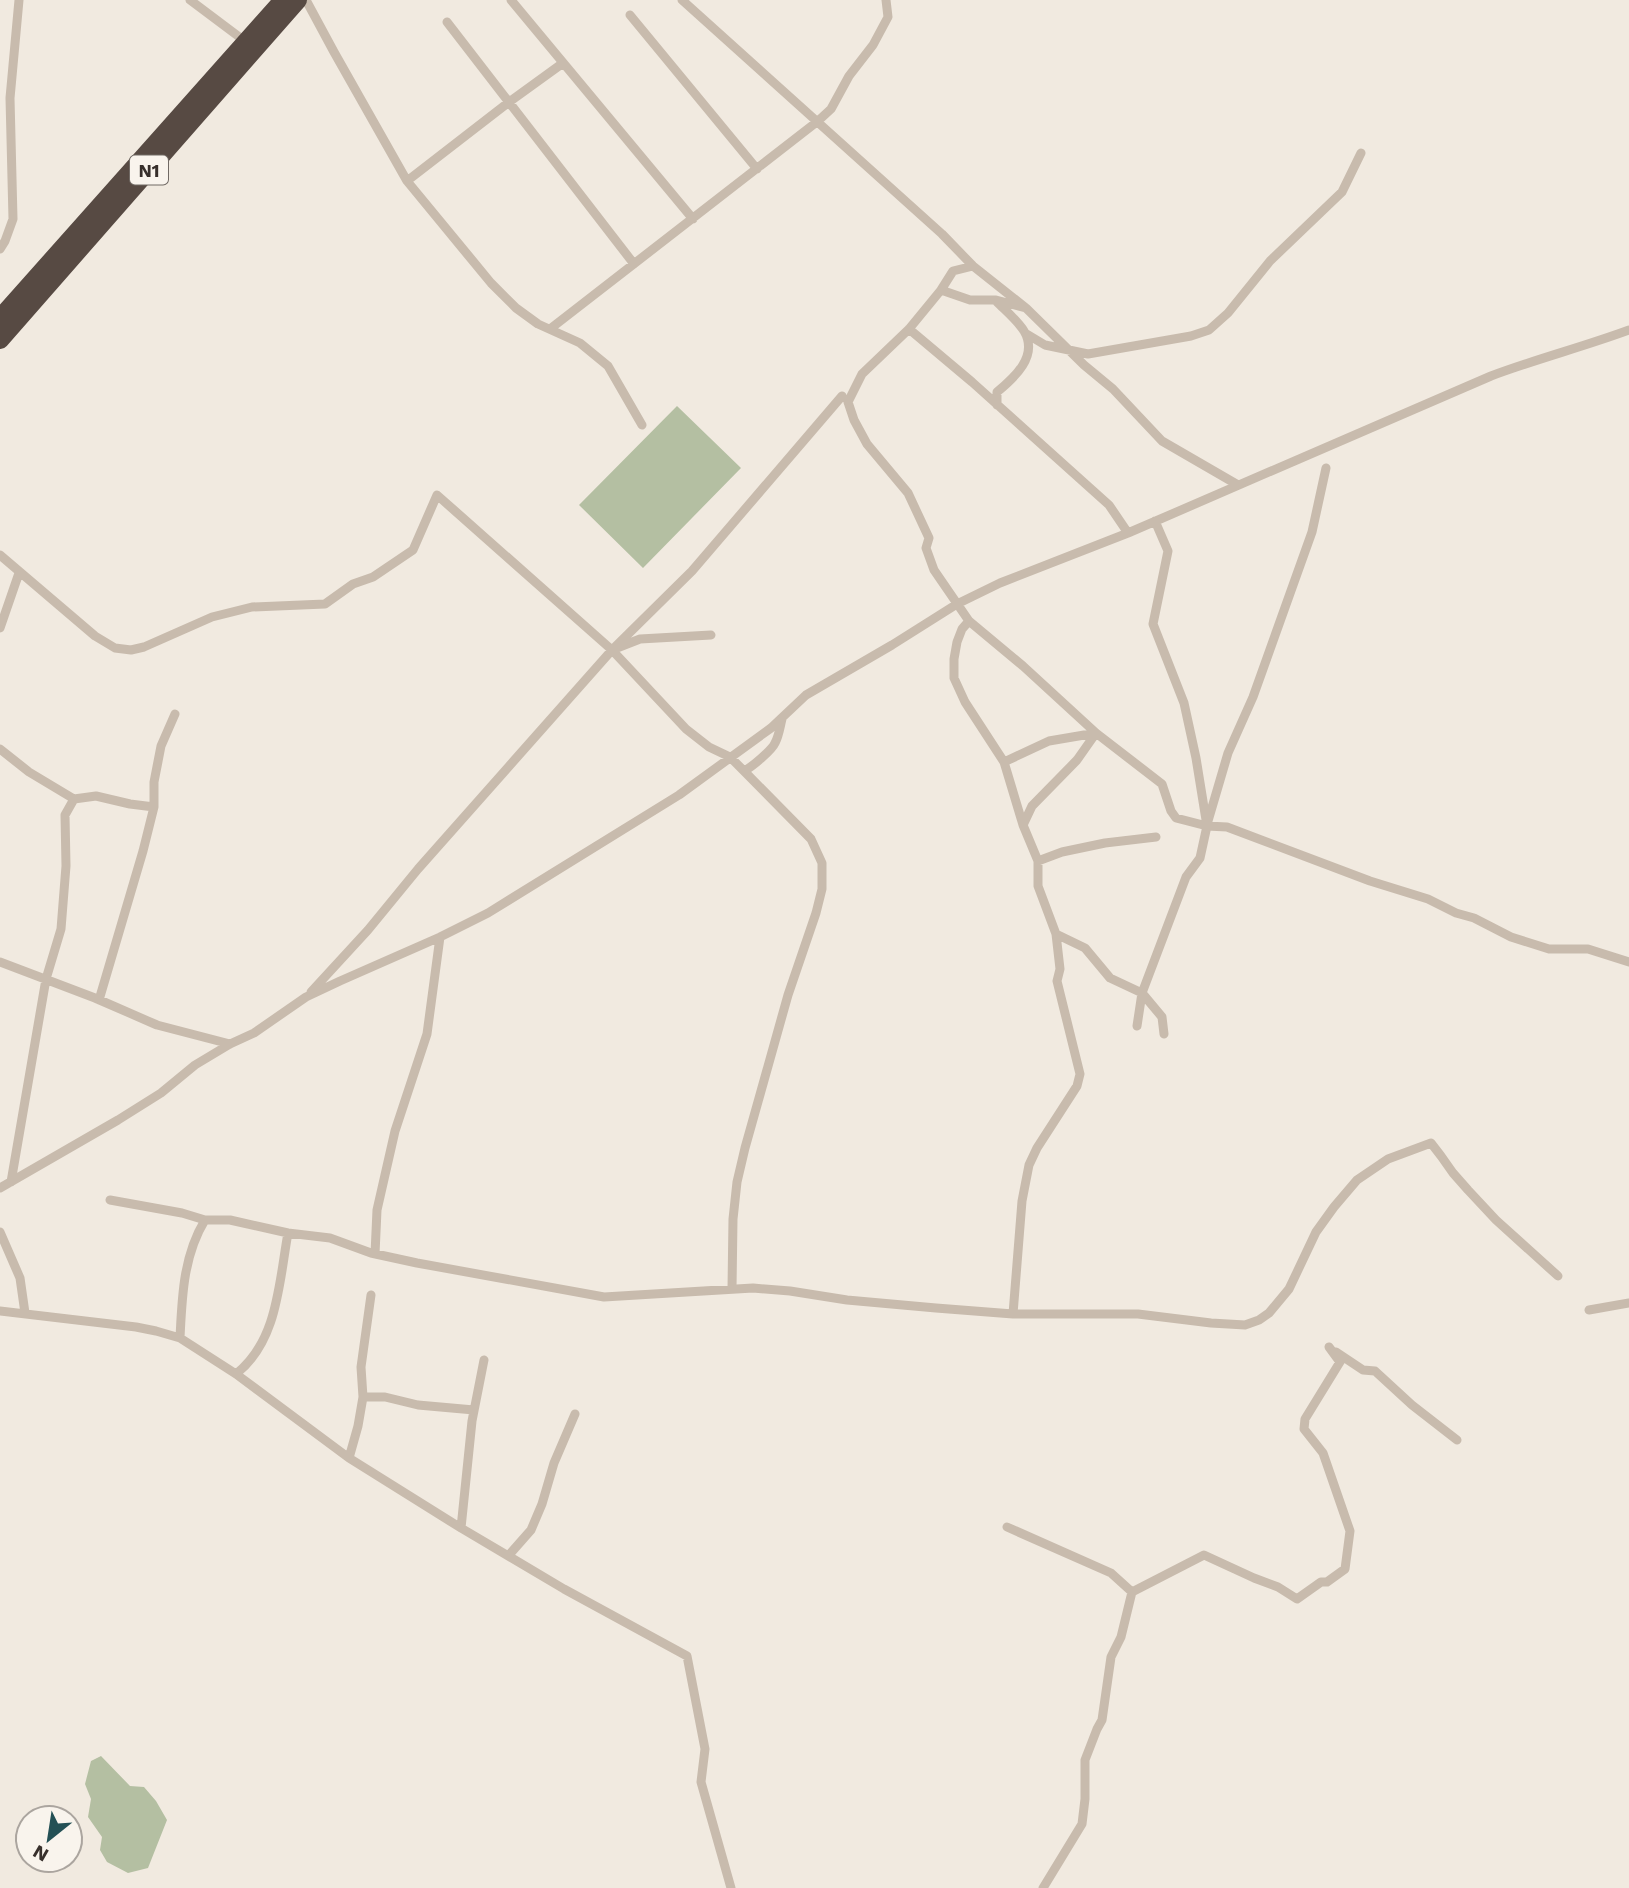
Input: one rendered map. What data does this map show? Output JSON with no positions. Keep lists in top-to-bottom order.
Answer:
{
  "streets": {
    "highway": ["N1"]
  },
  "north": "bottom left"
}
